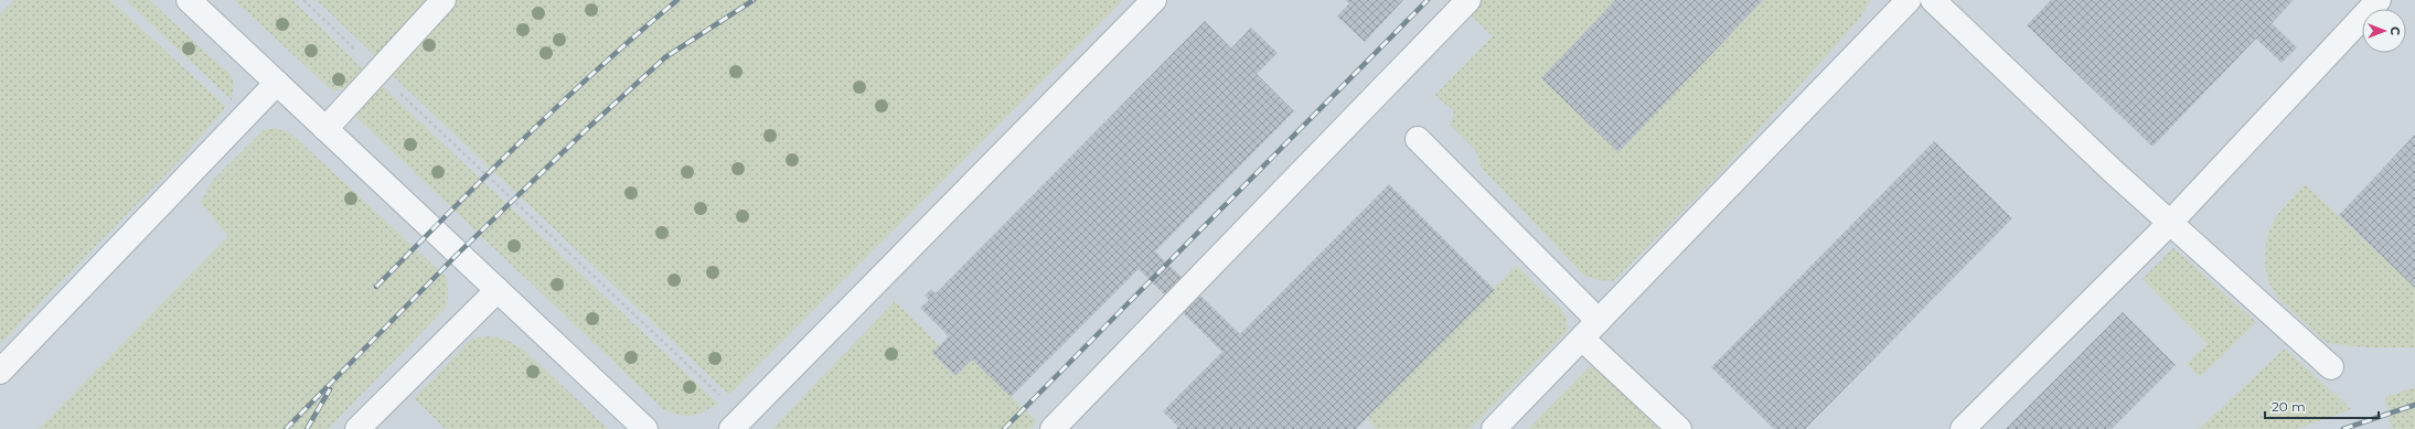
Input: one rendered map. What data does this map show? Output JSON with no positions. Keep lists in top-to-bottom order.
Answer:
{
  "scale_bar": "20 m",
  "north": "right"
}
